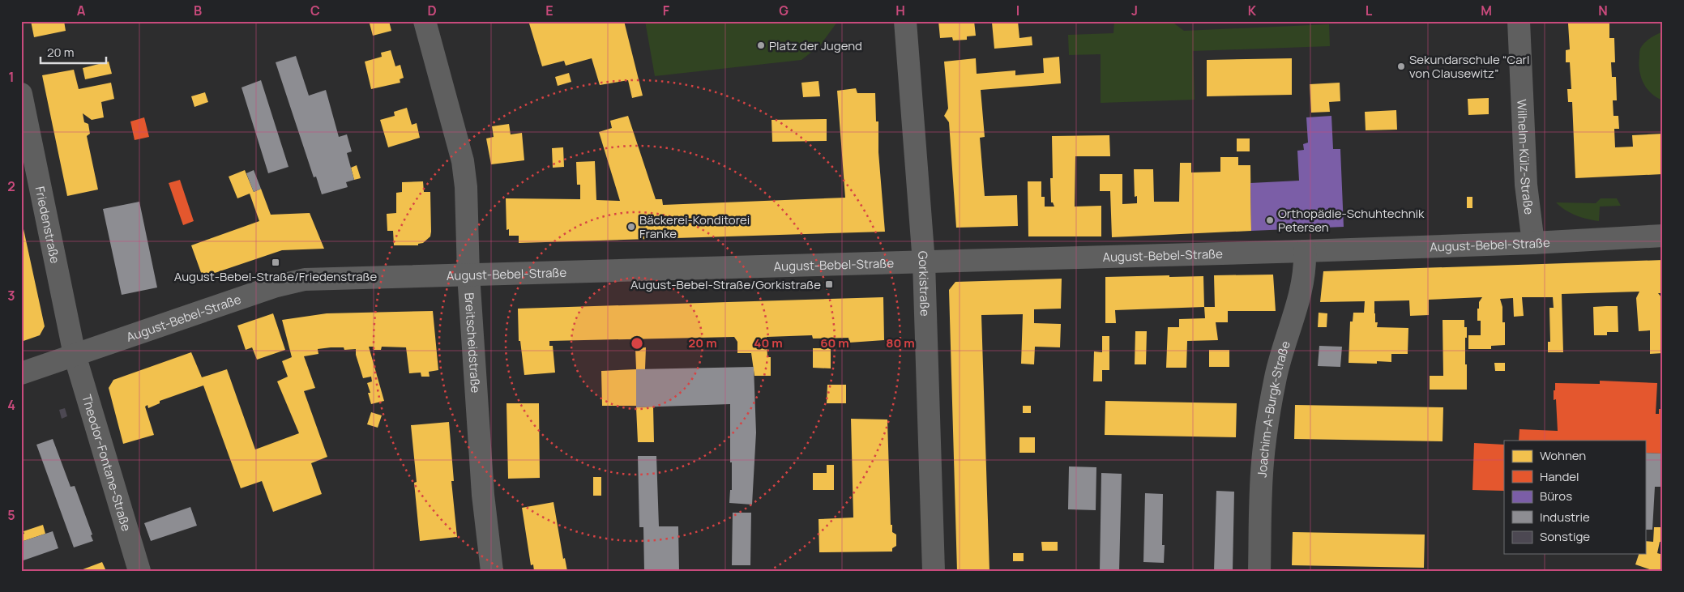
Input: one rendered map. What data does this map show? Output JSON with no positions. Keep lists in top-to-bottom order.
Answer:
{
  "streets": {
    "street": [
      "Wilhelm-Külz-Straße",
      "Friedenstraße",
      "August-Bebel-Straße",
      "Gorkistraße",
      "Breitscheidstraße",
      "Joachim-A-Burgk-Straße",
      "Theodor-Fontane-Straße"
    ]
  },
  "crossings": [
    ["Wilhelm-Külz-Straße", "August-Bebel-Straße"],
    ["Friedenstraße", "August-Bebel-Straße"],
    ["Friedenstraße", "Theodor-Fontane-Straße"],
    ["August-Bebel-Straße", "Gorkistraße"],
    ["August-Bebel-Straße", "Breitscheidstraße"],
    ["August-Bebel-Straße", "Joachim-A-Burgk-Straße"],
    ["August-Bebel-Straße", "Theodor-Fontane-Straße"]
  ],
  "places": {
    "other": [
      "Platz der Jugend",
      "Sekundarschule “Carl von Clausewitz”",
      "Orthopädie-Schuhtechnik Petersen",
      "Bäckerei-Konditorei Franke"
    ],
    "transit": ["August-Bebel-Straße/Friedenstraße", "August-Bebel-Straße/Gorkistraße"]
  },
  "legend": [
    "Wohnen",
    "Handel",
    "Büros",
    "Industrie",
    "Sonstige"
  ],
  "scale_bar": "20 m",
  "grid": {
    "columns": [
      "A",
      "B",
      "C",
      "D",
      "E",
      "F",
      "G",
      "H",
      "I",
      "J",
      "K",
      "L",
      "M",
      "N"
    ],
    "rows": [
      "1",
      "2",
      "3",
      "4",
      "5"
    ]
  },
  "rings": [
    "20 m",
    "40 m",
    "60 m",
    "80 m"
  ]
}
